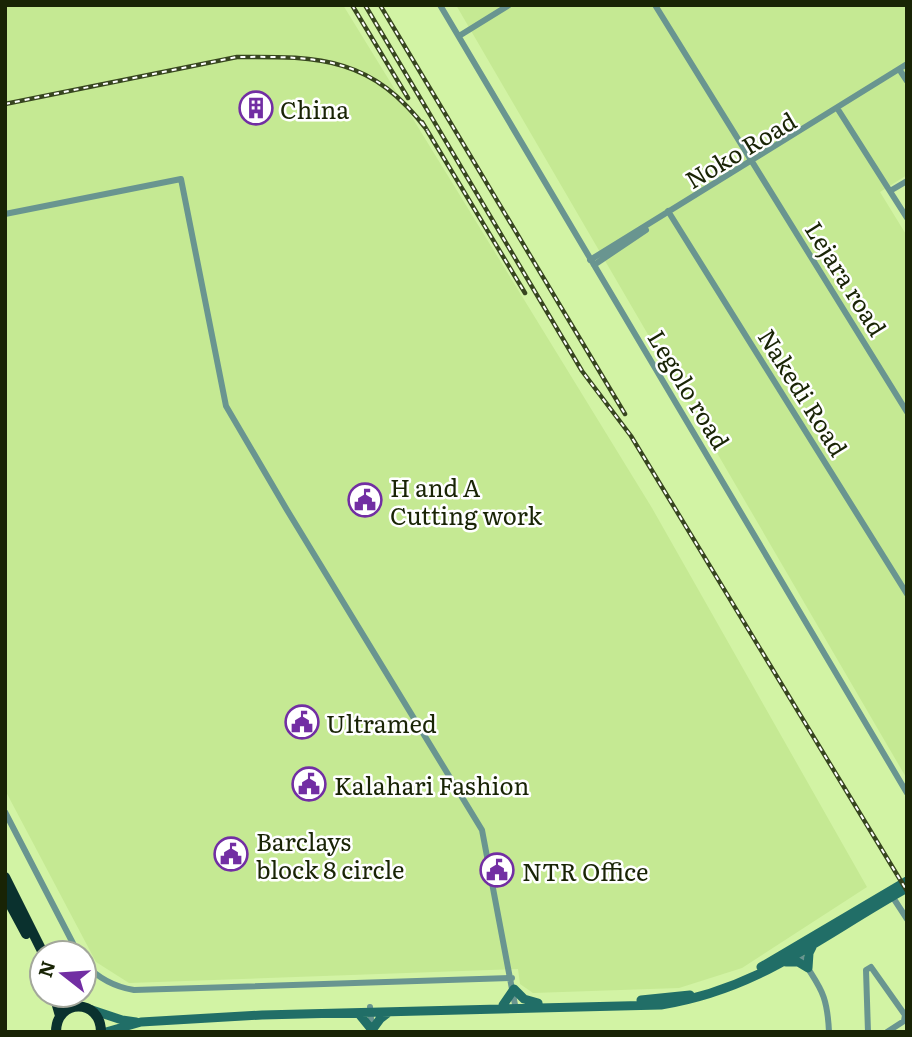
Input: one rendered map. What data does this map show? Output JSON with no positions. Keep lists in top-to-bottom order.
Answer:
{
  "streets": {
    "street": [
      "Noko Road",
      "Lejara road",
      "Legolo road",
      "Nakedi Road"
    ]
  },
  "crossings": [
    ["Noko Road", "Lejara road"],
    ["Noko Road", "Legolo road"],
    ["Noko Road", "Nakedi Road"]
  ],
  "places": {
    "building": ["China"],
    "public building": [
      "H and A Cutting work",
      "Ultramed",
      "Kalahari Fashion",
      "Barclays block 8 circle",
      "NTR Office"
    ]
  },
  "north": "left"
}
